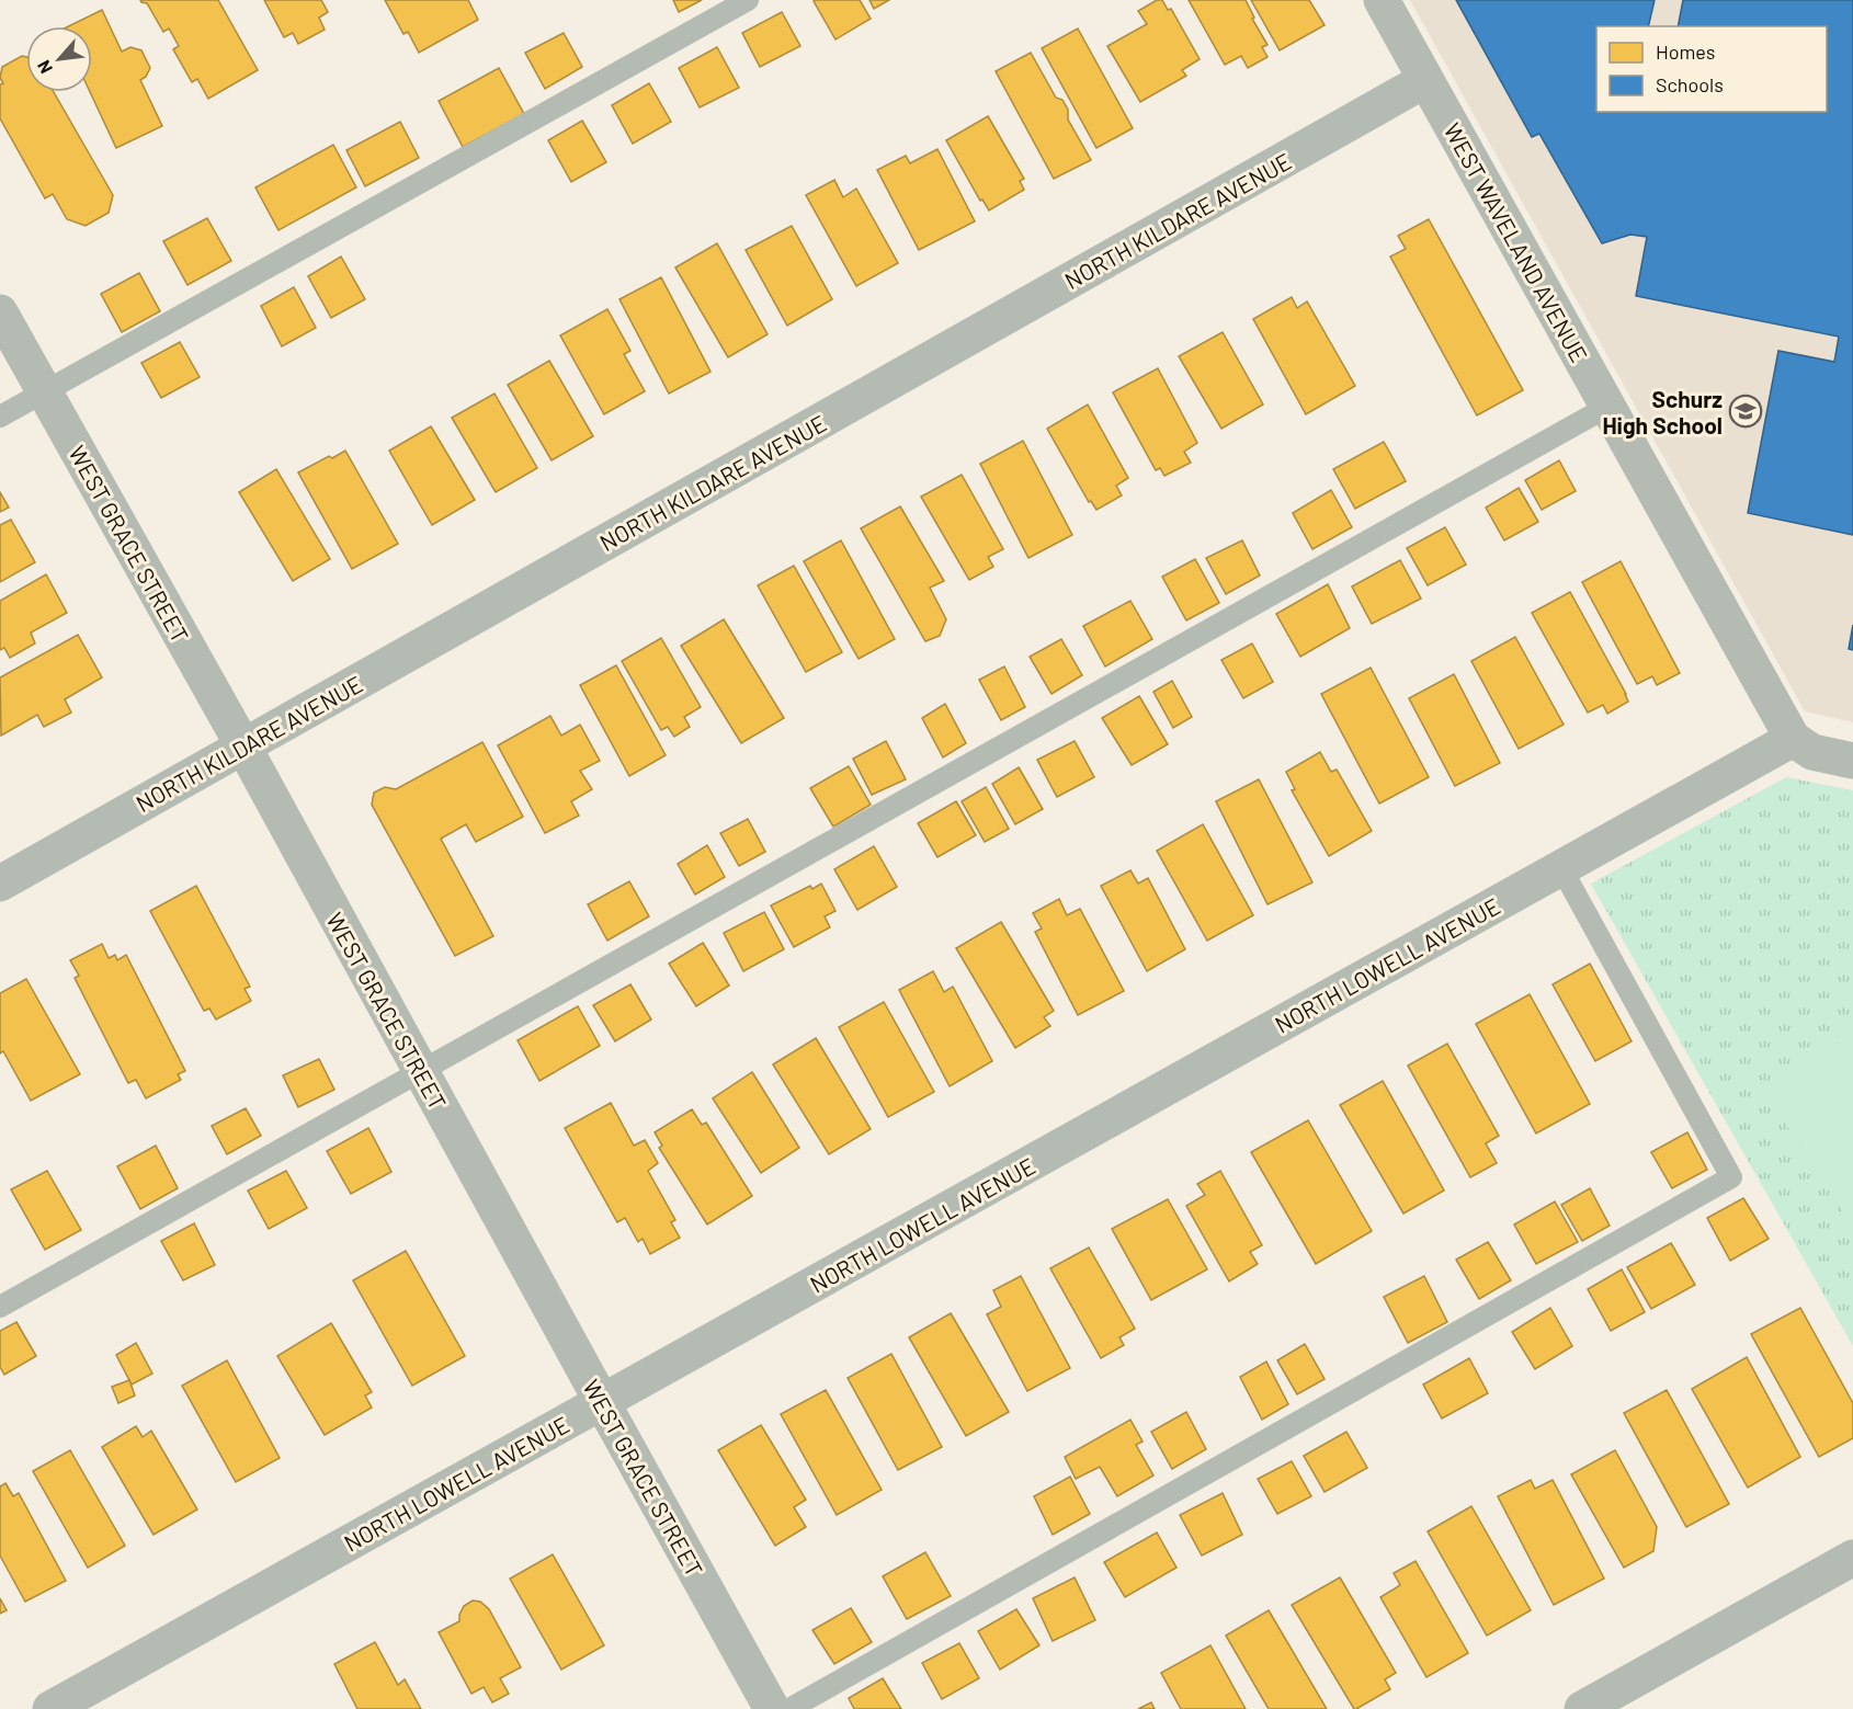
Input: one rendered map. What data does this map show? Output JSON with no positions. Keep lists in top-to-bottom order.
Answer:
{
  "streets": {
    "street": [
      "NORTH KILDARE AVENUE",
      "WEST WAVELAND AVENUE",
      "WEST GRACE STREET",
      "NORTH LOWELL AVENUE"
    ]
  },
  "crossings": [
    ["NORTH KILDARE AVENUE", "WEST WAVELAND AVENUE"],
    ["NORTH KILDARE AVENUE", "WEST GRACE STREET"],
    ["WEST WAVELAND AVENUE", "NORTH LOWELL AVENUE"],
    ["WEST GRACE STREET", "NORTH LOWELL AVENUE"]
  ],
  "places": {
    "school or university": ["Schurz High School"]
  },
  "legend": ["Homes", "Schools"],
  "north": "bottom left"
}
